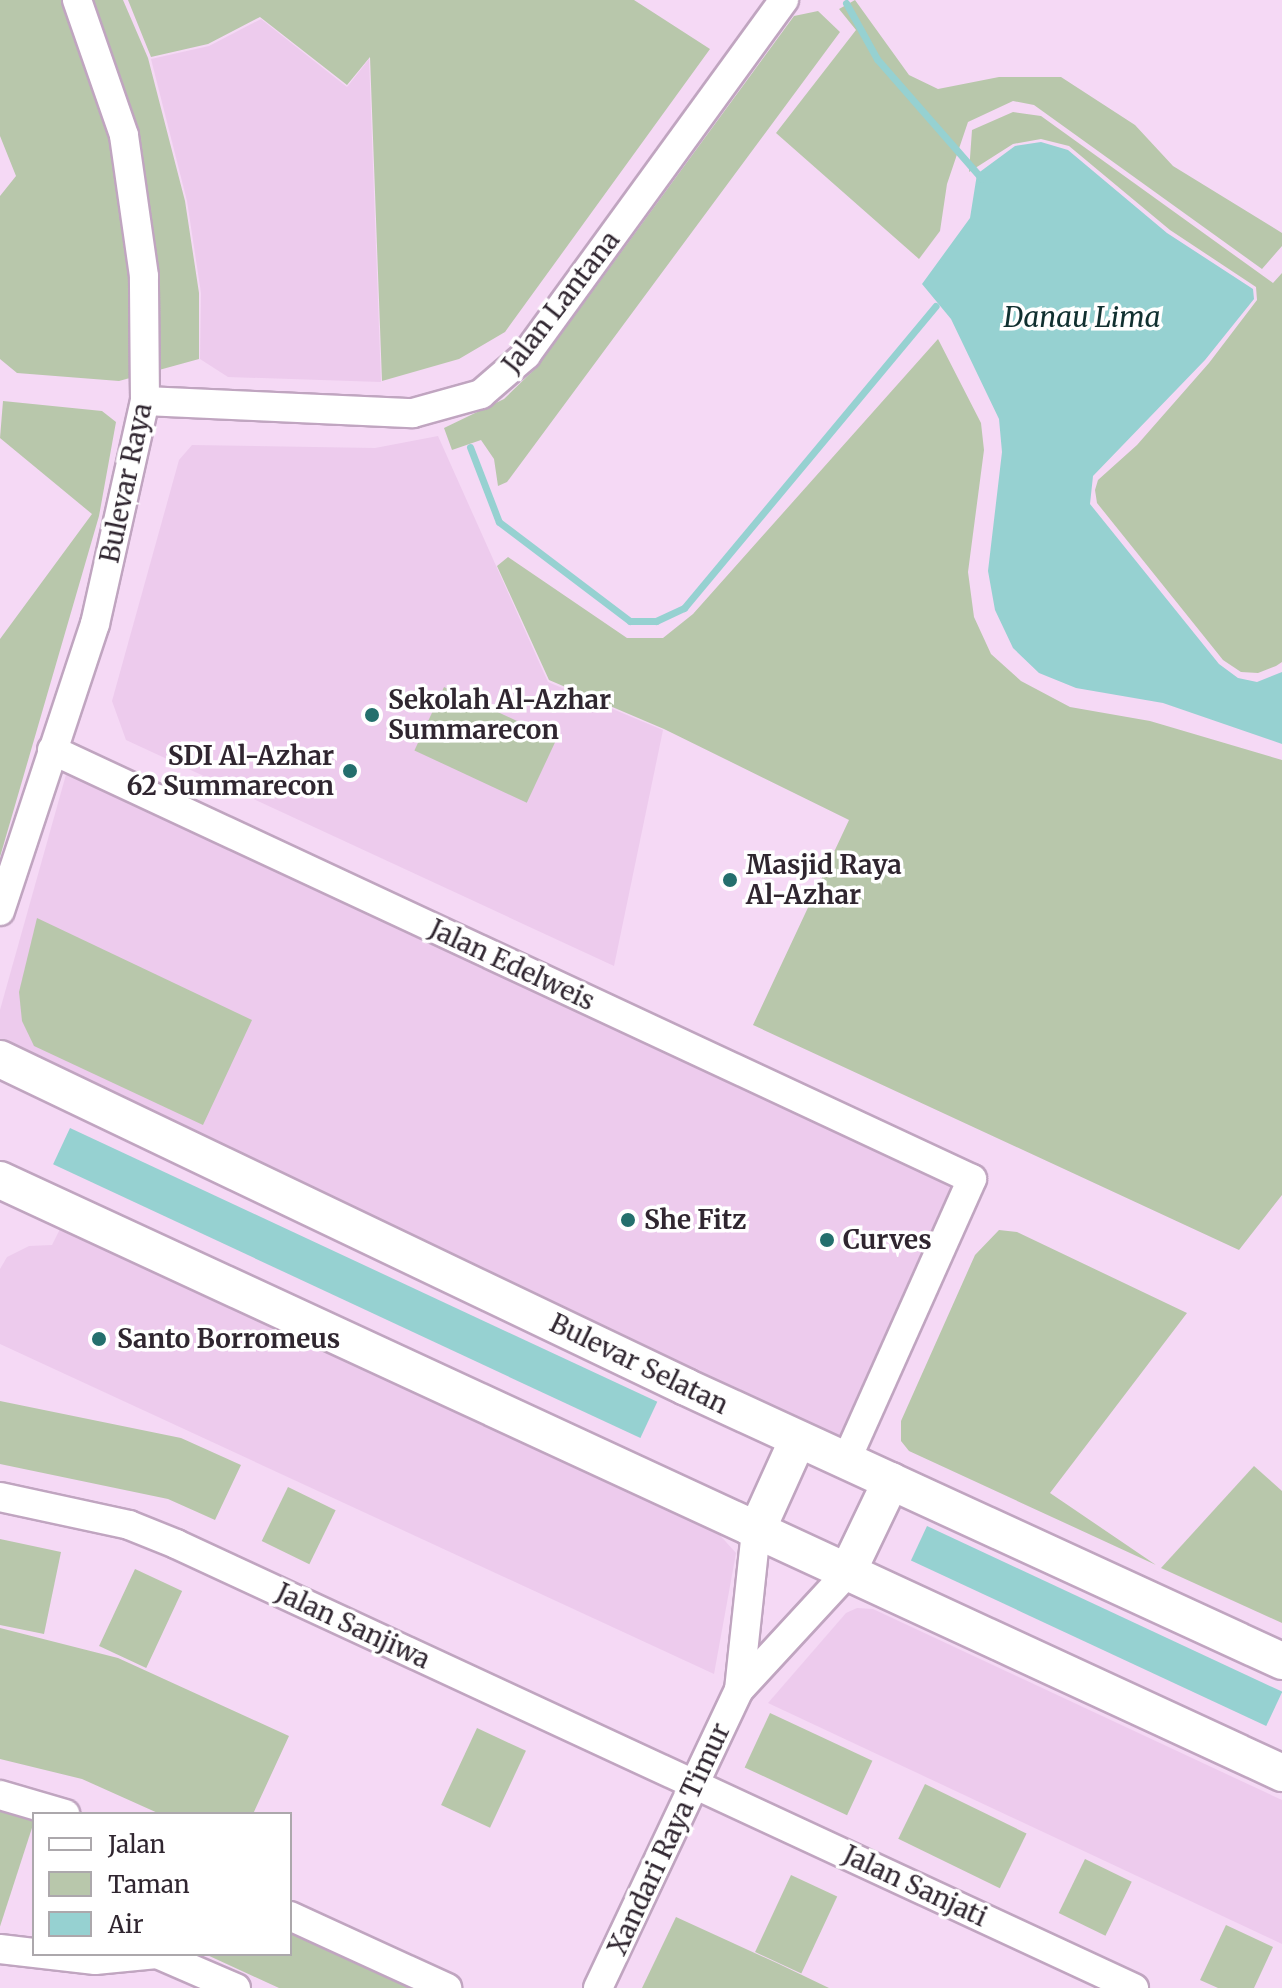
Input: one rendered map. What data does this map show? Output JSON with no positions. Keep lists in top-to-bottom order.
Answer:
{
  "streets": {
    "main road": ["Bulevar Selatan"],
    "street": [
      "Jalan Lantana",
      "Bulevar Raya",
      "Jalan Edelweis",
      "Jalan Sanjiwa",
      "Xandari Raya Timur",
      "Jalan Sanjati"
    ]
  },
  "crossings": [
    ["Jalan Lantana", "Bulevar Raya"],
    ["Bulevar Raya", "Jalan Edelweis"],
    ["Jalan Edelweis", "Bulevar Selatan"],
    ["Jalan Sanjiwa", "Xandari Raya Timur"],
    ["Jalan Sanjiwa", "Jalan Sanjati"],
    ["Xandari Raya Timur", "Jalan Sanjati"]
  ],
  "water": ["Danau Lima"],
  "places": [
    "Sekolah Al-Azhar Summarecon",
    "SDI Al-Azhar 62 Summarecon",
    "Masjid Raya Al-Azhar",
    "She Fitz",
    "Curves",
    "Santo Borromeus"
  ],
  "legend": ["Jalan", "Taman", "Air"]
}
